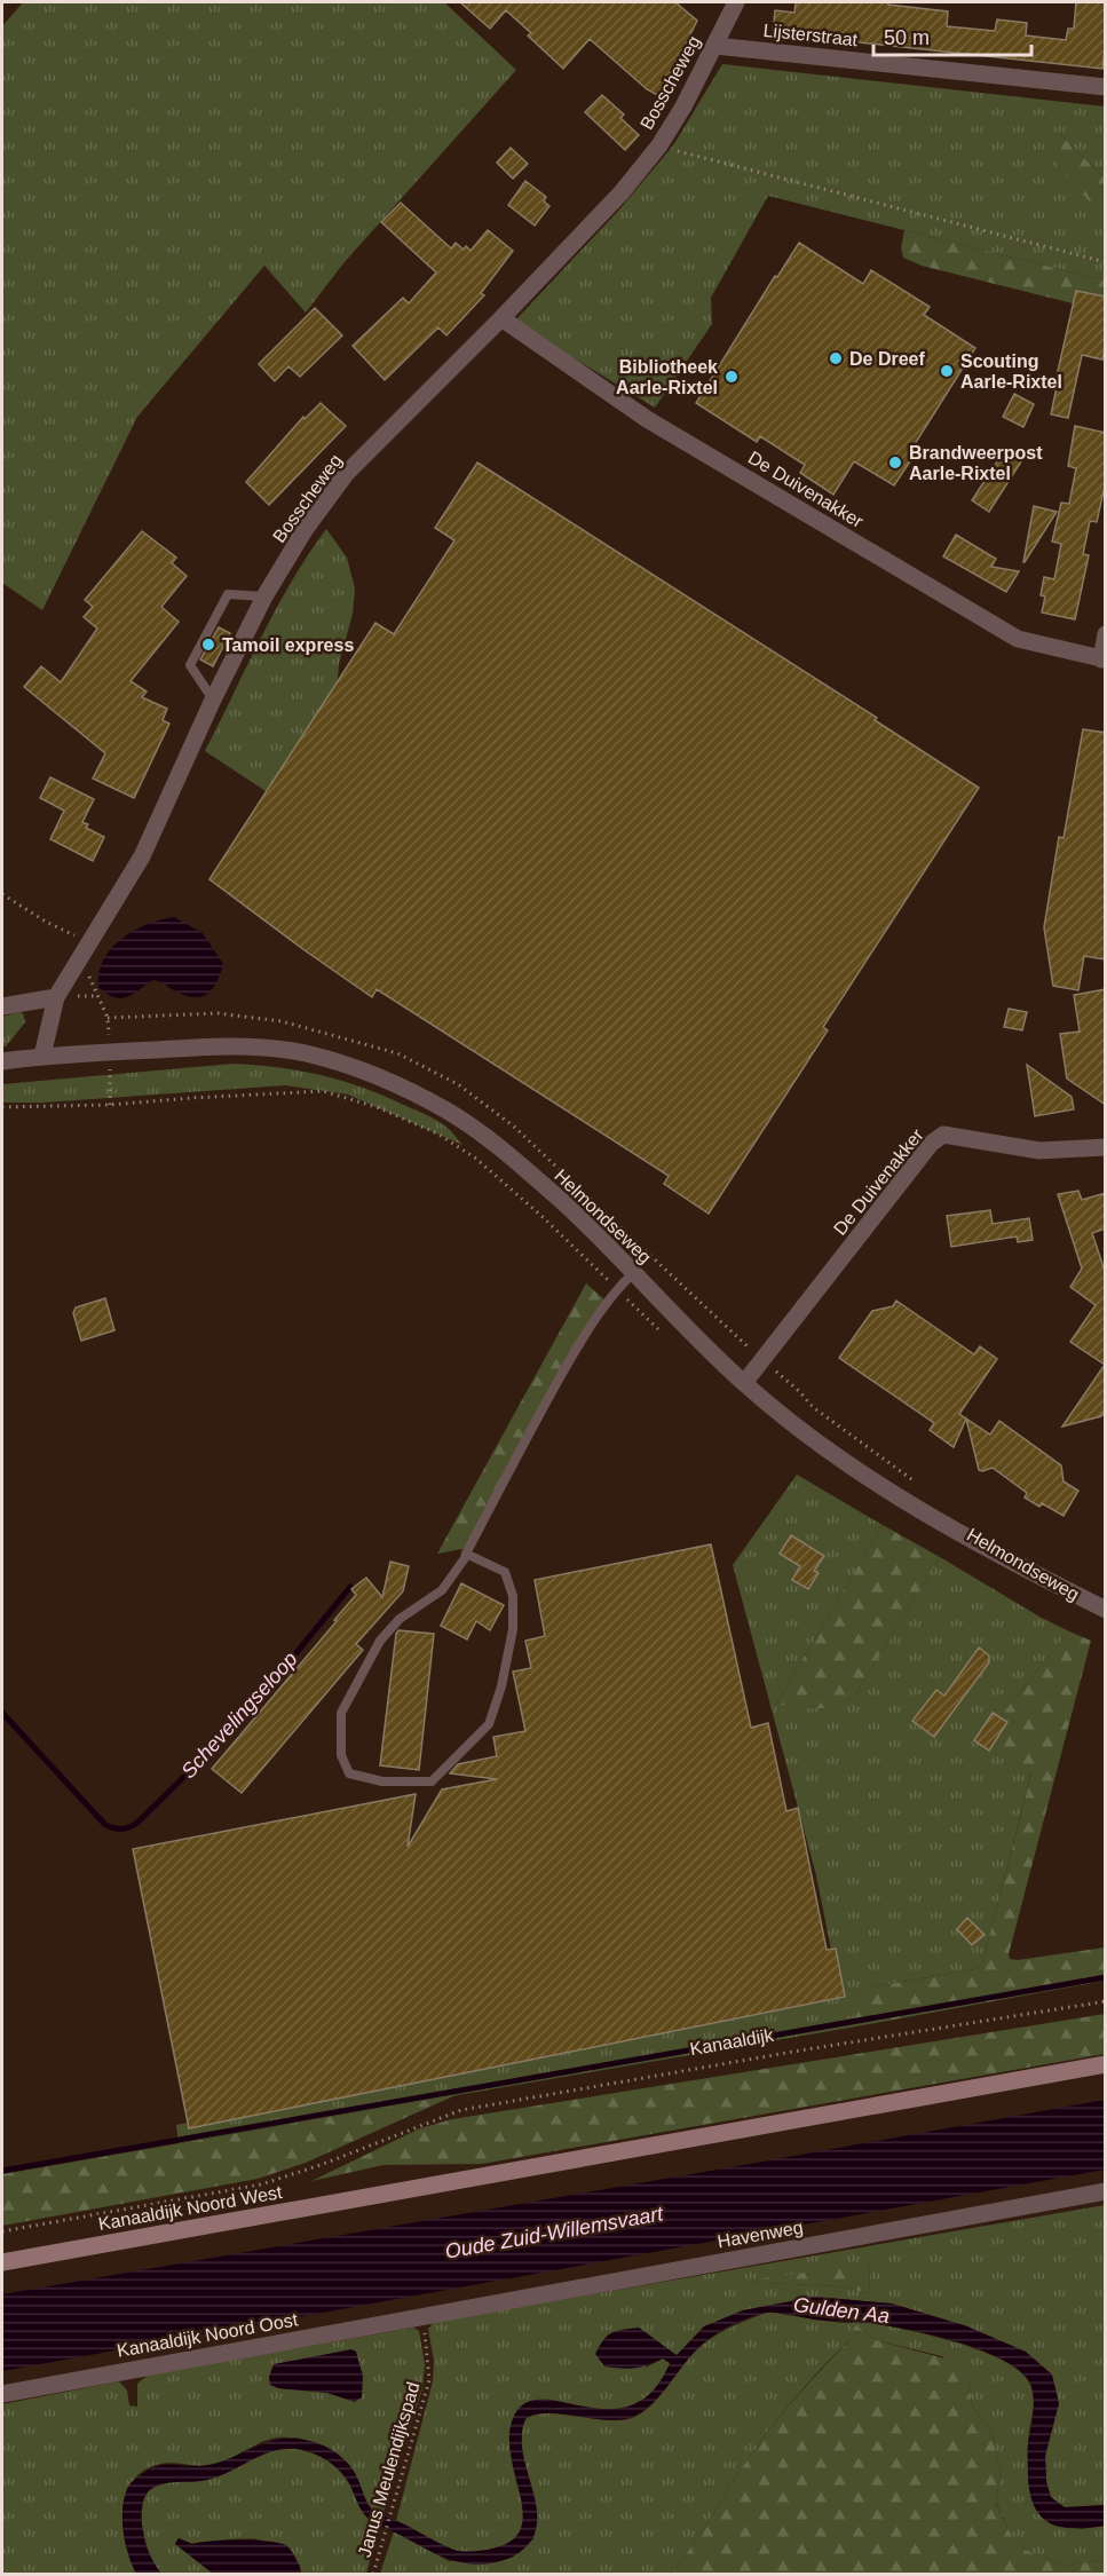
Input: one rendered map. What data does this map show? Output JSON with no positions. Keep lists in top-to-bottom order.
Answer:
{
  "streets": {
    "main road": ["Kanaaldijk Noord West"],
    "street": [
      "Lijsterstraat",
      "Bosscheweg",
      "De Duivenakker",
      "Helmondseweg",
      "Havenweg",
      "Kanaaldijk Noord Oost"
    ],
    "path": ["Kanaaldijk", "Janus Meulendijkspad"]
  },
  "crossings": [
    ["Lijsterstraat", "Bosscheweg"],
    ["Bosscheweg", "De Duivenakker"],
    ["Bosscheweg", "Helmondseweg"],
    ["De Duivenakker", "Helmondseweg"],
    ["Kanaaldijk", "Kanaaldijk Noord West"],
    ["Havenweg", "Kanaaldijk Noord Oost"],
    ["Havenweg", "Janus Meulendijkspad"],
    ["Kanaaldijk Noord Oost", "Janus Meulendijkspad"]
  ],
  "water": ["Schevelingseloop", "Oude Zuid-Willemsvaart", "Gulden Aa"],
  "places": [
    "De Dreef",
    "Scouting Aarle-Rixtel",
    "Bibliotheek Aarle-Rixtel",
    "Brandweerpost Aarle-Rixtel",
    "Tamoil express"
  ],
  "scale_bar": "50 m"
}
